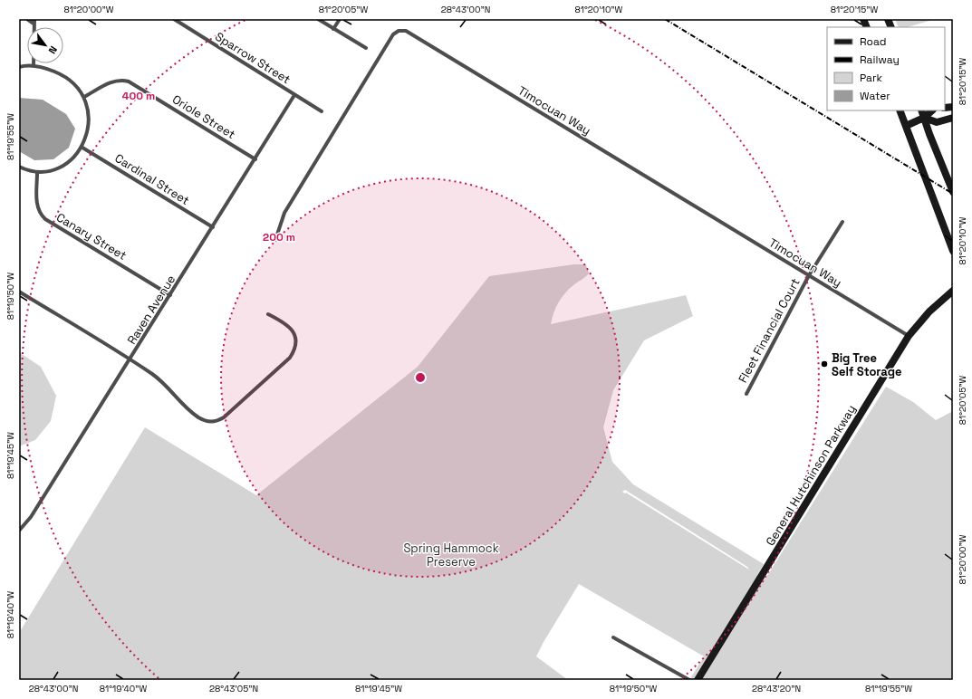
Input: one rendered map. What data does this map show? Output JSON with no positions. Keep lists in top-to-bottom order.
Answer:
{
  "streets": {
    "street": [
      "Sparrow Street",
      "Timocuan Way",
      "Oriole Street",
      "Cardinal Street",
      "Canary Street",
      "Raven Avenue",
      "Fleet Financial Court",
      "General Hutchinson Parkway"
    ]
  },
  "crossings": [
    ["Sparrow Street", "Raven Avenue"],
    ["Timocuan Way", "Fleet Financial Court"],
    ["Timocuan Way", "General Hutchinson Parkway"],
    ["Oriole Street", "Raven Avenue"],
    ["Cardinal Street", "Raven Avenue"],
    ["Canary Street", "Raven Avenue"]
  ],
  "parks": ["Spring Hammock Preserve"],
  "places": ["Big Tree Self Storage"],
  "legend": [
    "Road",
    "Railway",
    "Park",
    "Water"
  ],
  "north": "bottom right",
  "coordinates": [
    "81°20'00\"W",
    "81°20'05\"W",
    "28°43'00\"N",
    "81°20'10\"W",
    "81°20'15\"W",
    "81°19'55\"W",
    "81°19'50\"W",
    "81°19'45\"W",
    "81°19'40\"W",
    "28°43'05\"N",
    "28°43'20\"N"
  ],
  "rings": ["400 m", "200 m"]
}
